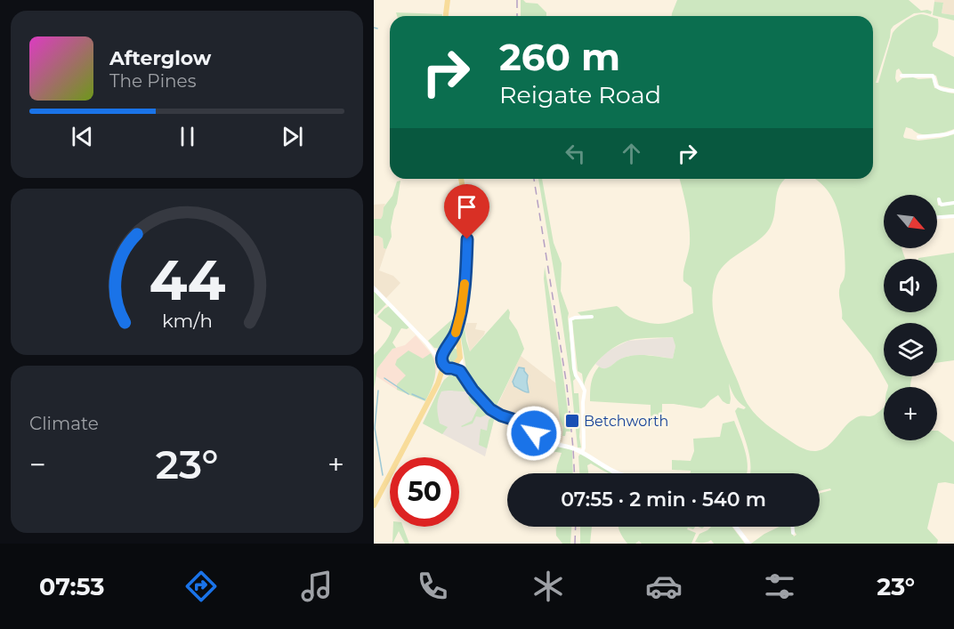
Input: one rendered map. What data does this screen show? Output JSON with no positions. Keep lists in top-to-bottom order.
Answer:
{
  "places": {
    "transit": ["Betchworth"]
  },
  "north": "bottom right",
  "page": {
    "turn": ["260 m", "Reigate Road"],
    "song": ["Afterglow", "The Pines"],
    "map_buttons": "+",
    "tile": "Climate",
    "heat": ["−", "23°", "+"],
    "limit": "50",
    "trip": "07:55 · 2 min · 540 m",
    "tabs": ["07:53", "23°"],
    "gauge": ["44", "km/h"]
  }
}
